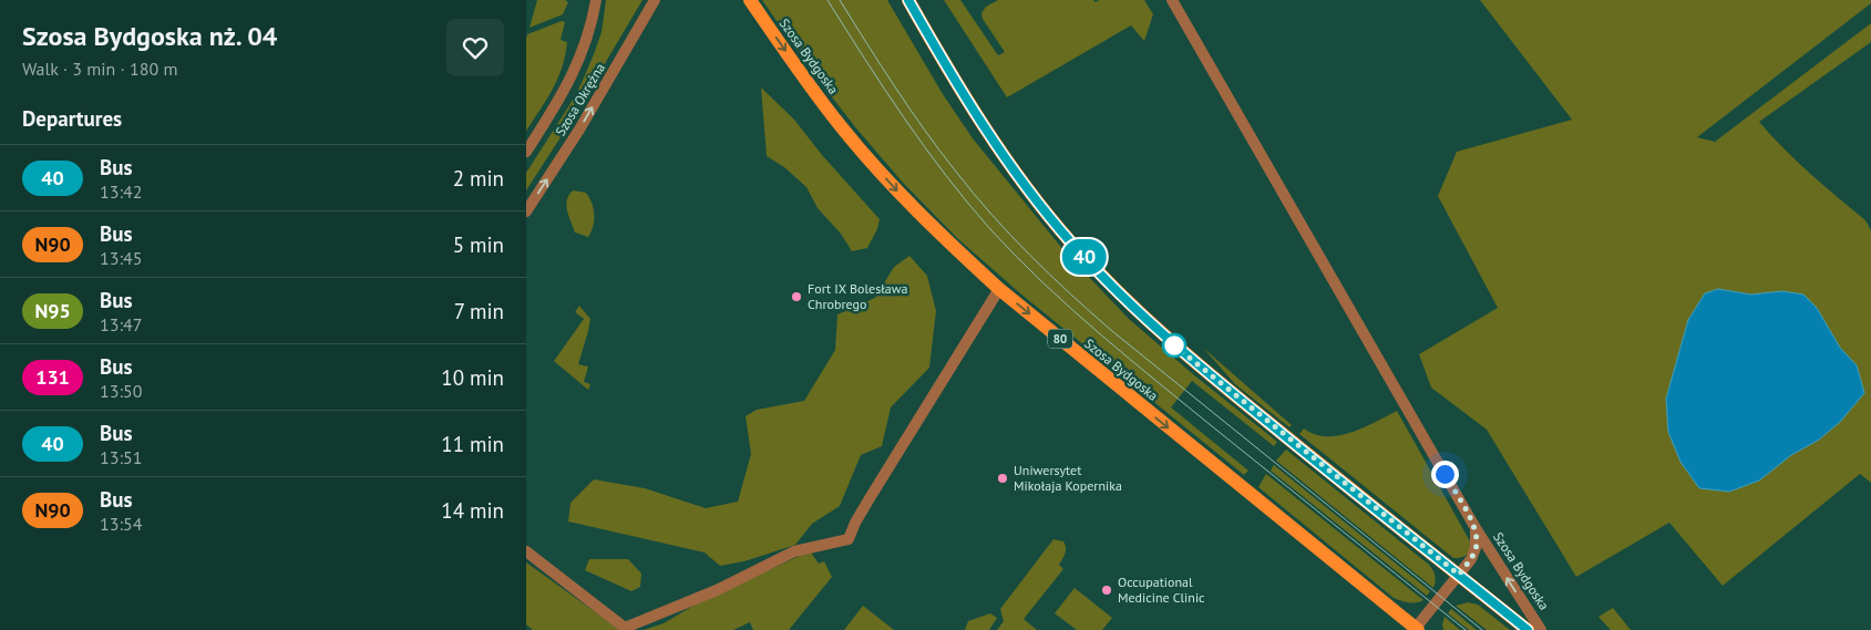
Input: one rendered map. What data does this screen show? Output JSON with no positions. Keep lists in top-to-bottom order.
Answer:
{
  "streets": {
    "main road": ["Szosa Bydgoska", "80"],
    "street": ["Szosa Okrężna"]
  },
  "places": ["Fort IX Bolesława Chrobrego", "Uniwersytet Mikołaja Kopernika", "Occupational Medicine Clinic"],
  "lines": ["bus line 40"],
  "page": {
    "heading": [
      ["Szosa Bydgoska nż. 04", "Walk · 3 min · 180 m"],
      "Departures"
    ],
    "on_map": "40",
    "list": [
      {
        "mark": "40",
        "name": "Bus",
        "note": "13:42",
        "value": "2 min"
      },
      {
        "mark": "N90",
        "name": "Bus",
        "note": "13:45",
        "value": "5 min"
      },
      {
        "mark": "N95",
        "name": "Bus",
        "note": "13:47",
        "value": "7 min"
      },
      {
        "mark": "131",
        "name": "Bus",
        "note": "13:50",
        "value": "10 min"
      },
      {
        "mark": "40",
        "name": "Bus",
        "note": "13:51",
        "value": "11 min"
      },
      {
        "mark": "N90",
        "name": "Bus",
        "note": "13:54",
        "value": "14 min"
      }
    ]
  }
}
